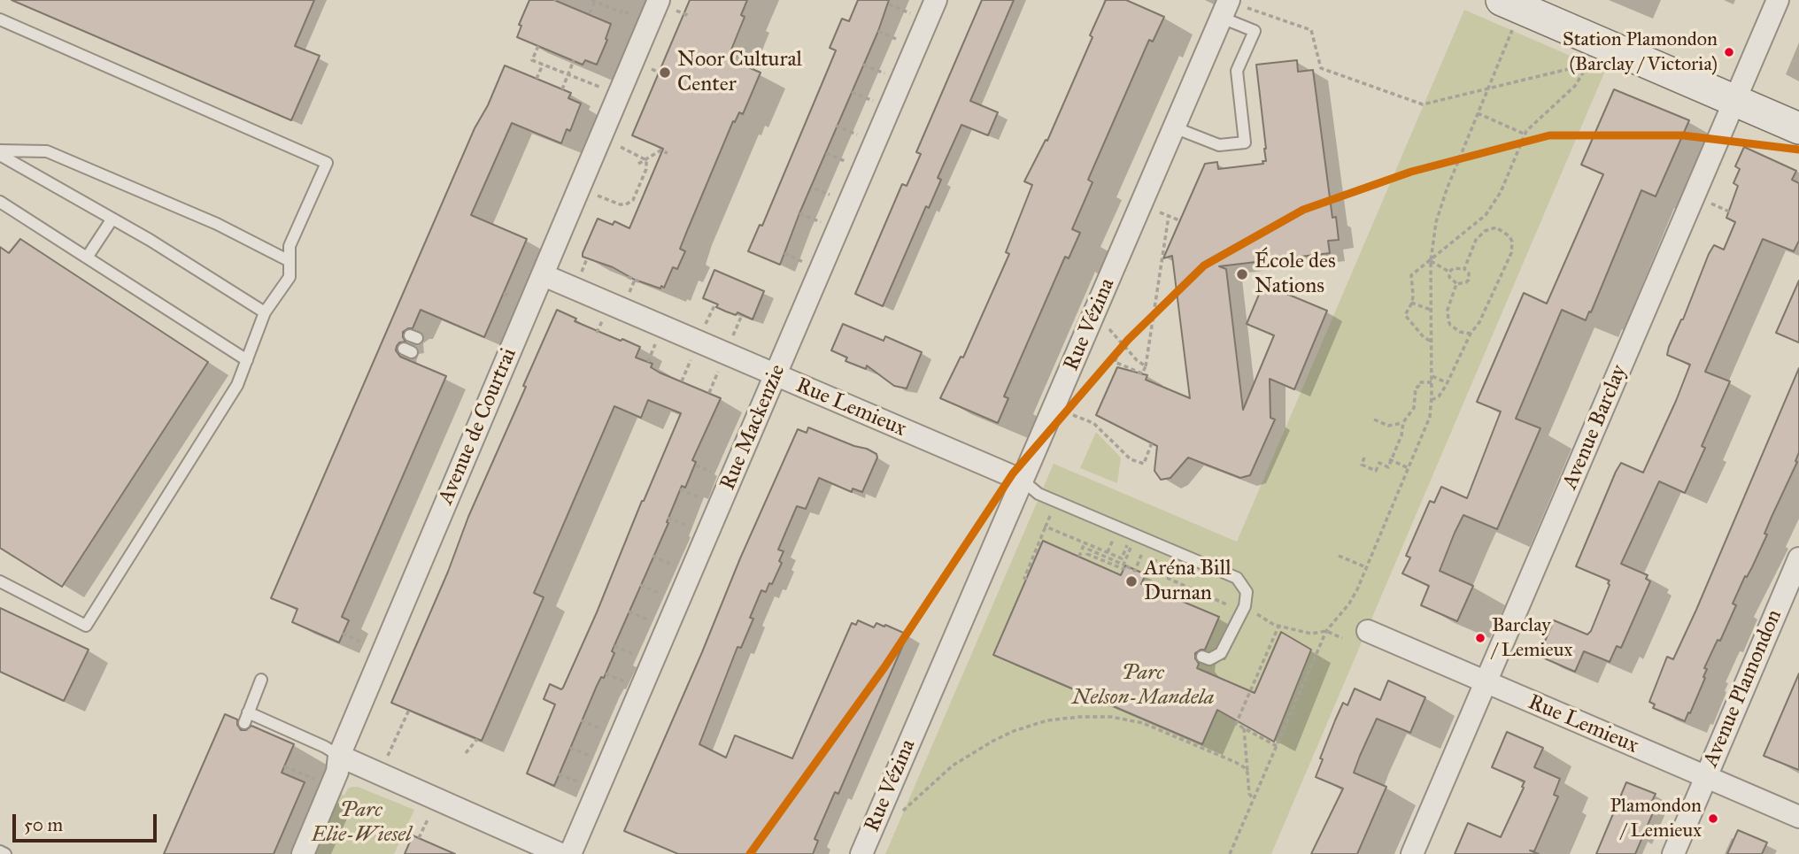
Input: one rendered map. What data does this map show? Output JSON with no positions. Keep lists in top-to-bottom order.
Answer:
{
  "streets": {
    "street": [
      "Rue Vézina",
      "Rue Lemieux",
      "Avenue de Courtrai",
      "Rue Mackenzie",
      "Avenue Barclay",
      "Avenue Plamondon"
    ]
  },
  "crossings": [
    ["Rue Vézina", "Rue Lemieux"],
    ["Rue Lemieux", "Avenue de Courtrai"],
    ["Rue Lemieux", "Rue Mackenzie"],
    ["Rue Lemieux", "Avenue Barclay"],
    ["Rue Lemieux", "Avenue Plamondon"]
  ],
  "parks": ["Parc Nelson-Mandela", "Parc Elie-Wiesel"],
  "places": [
    "Station Plamondon (Barclay / Victoria)",
    "Noor Cultural Center",
    "École des Nations",
    "Aréna Bill Durnan",
    "Barclay / Lemieux",
    "Plamondon / Lemieux"
  ],
  "scale_bar": "50 m"
}
